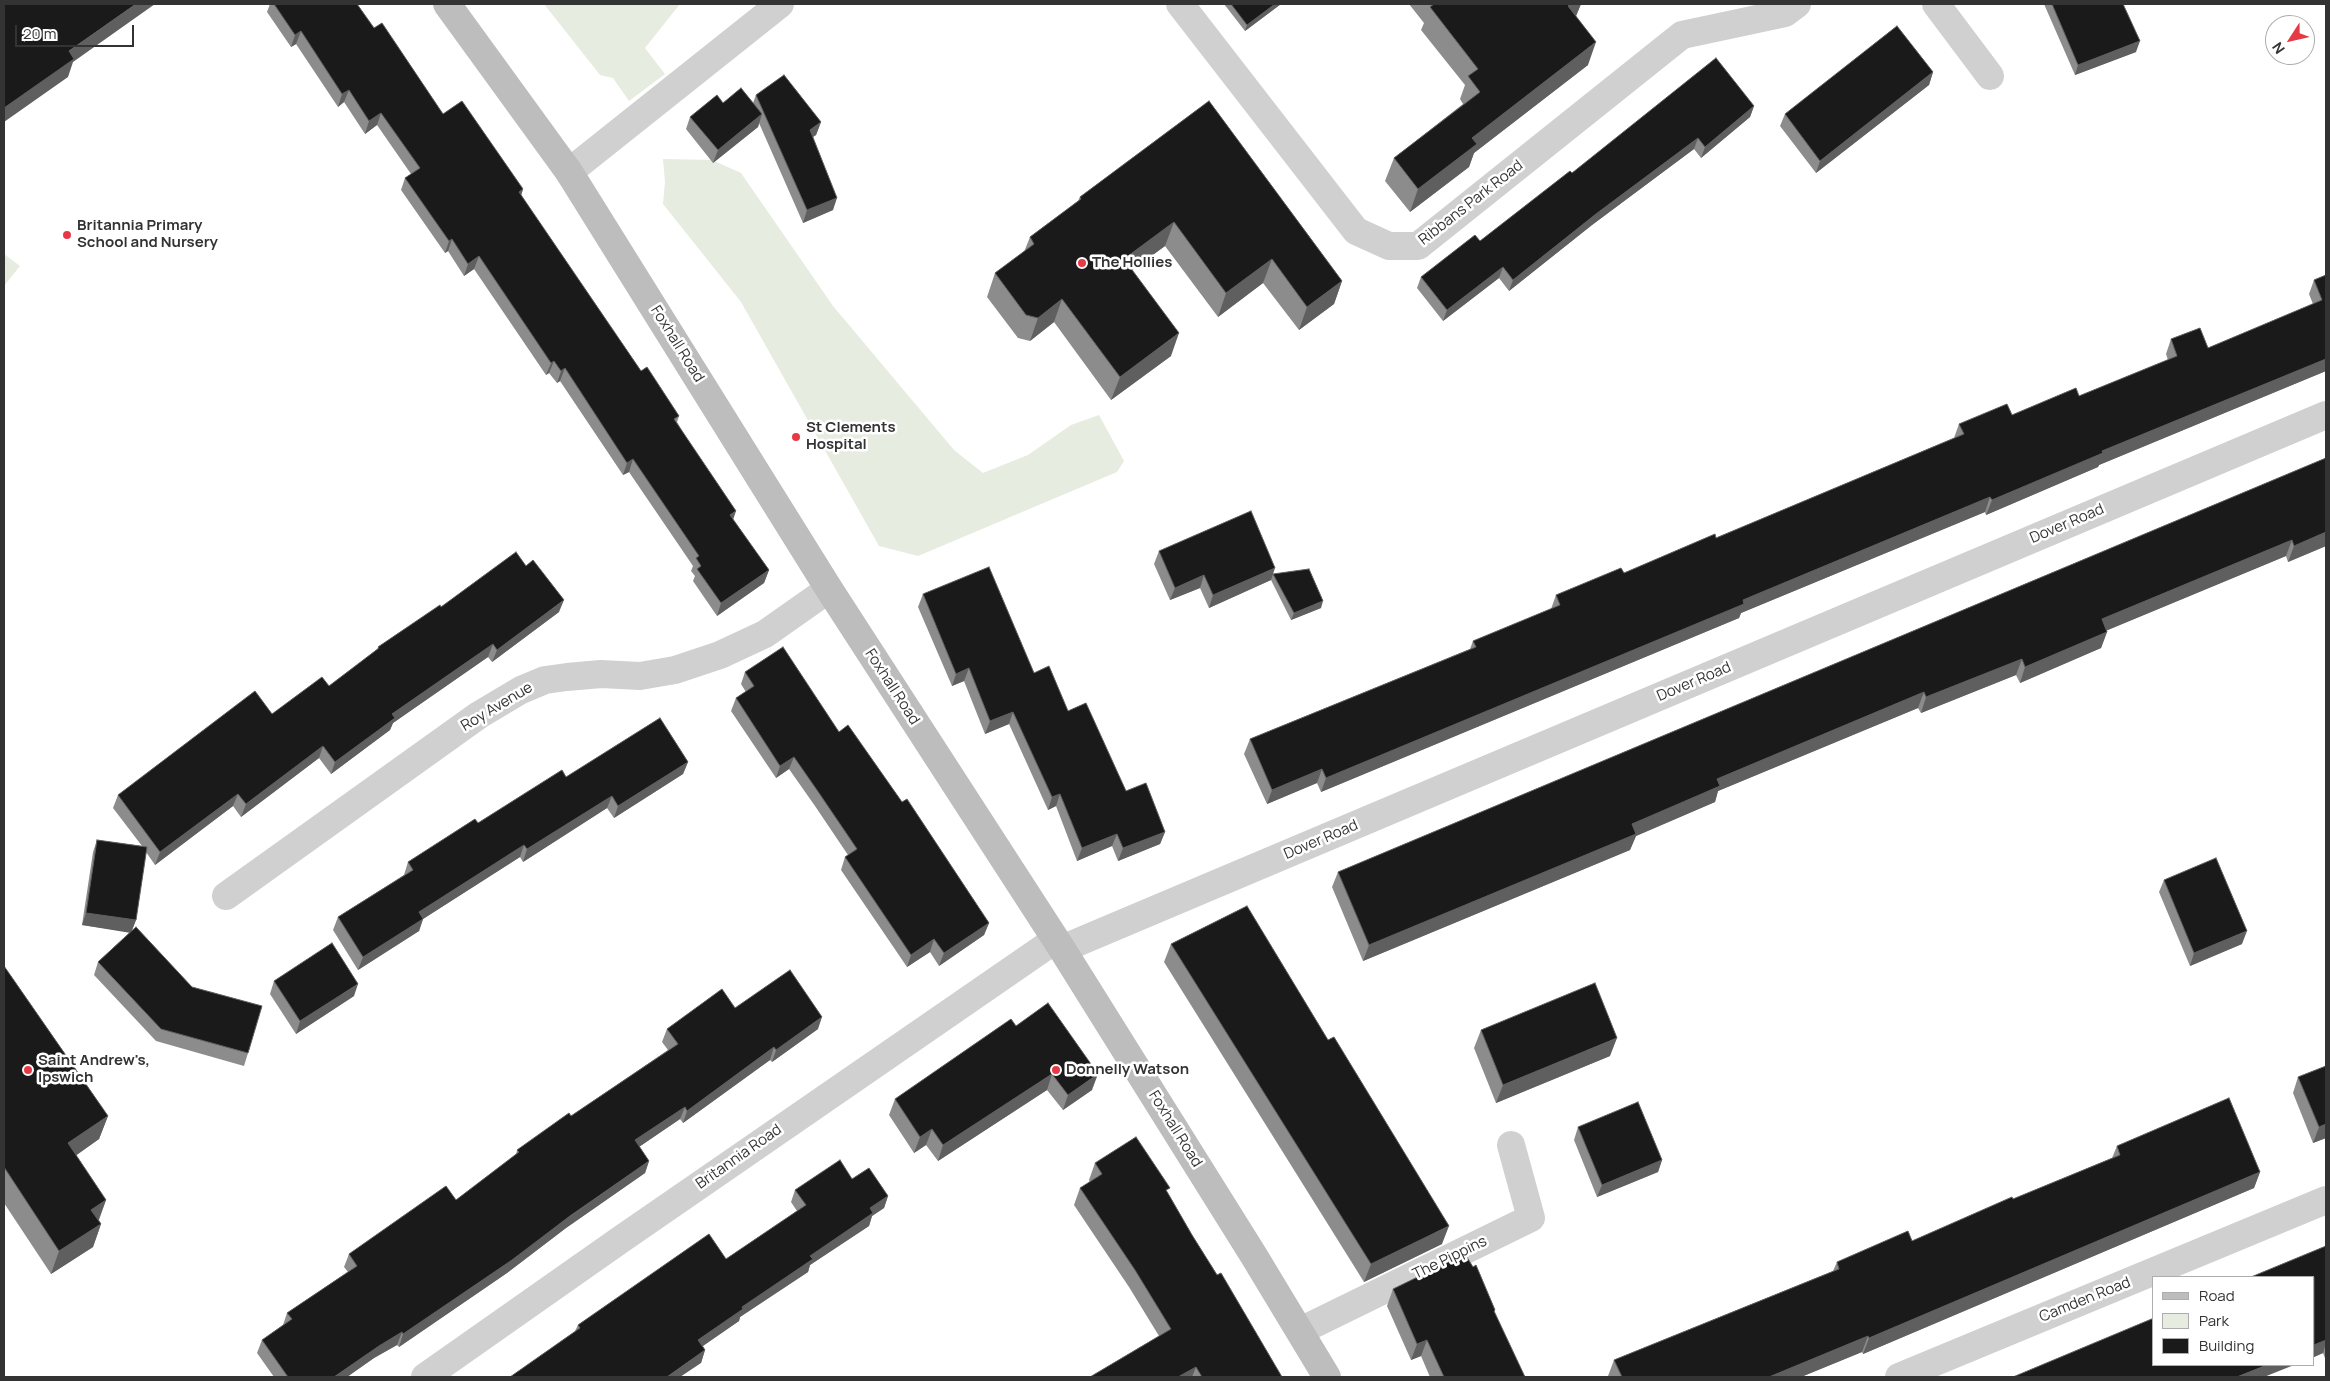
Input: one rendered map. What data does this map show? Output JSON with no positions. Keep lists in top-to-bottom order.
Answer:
{
  "streets": {
    "street": [
      "Ribbans Park Road",
      "Foxhall Road",
      "Dover Road",
      "Roy Avenue",
      "Britannia Road",
      "The Pippins",
      "Camden Road"
    ]
  },
  "crossings": [
    ["Foxhall Road", "Dover Road"],
    ["Foxhall Road", "Roy Avenue"],
    ["Foxhall Road", "Britannia Road"],
    ["Foxhall Road", "The Pippins"],
    ["Dover Road", "Britannia Road"]
  ],
  "places": [
    "Britannia Primary School and Nursery",
    "The Hollies",
    "St Clements Hospital",
    "Saint Andrew's, Ipswich",
    "Donnelly Watson"
  ],
  "legend": ["Road", "Park", "Building"],
  "scale_bar": "20 m",
  "north": "bottom left"
}
